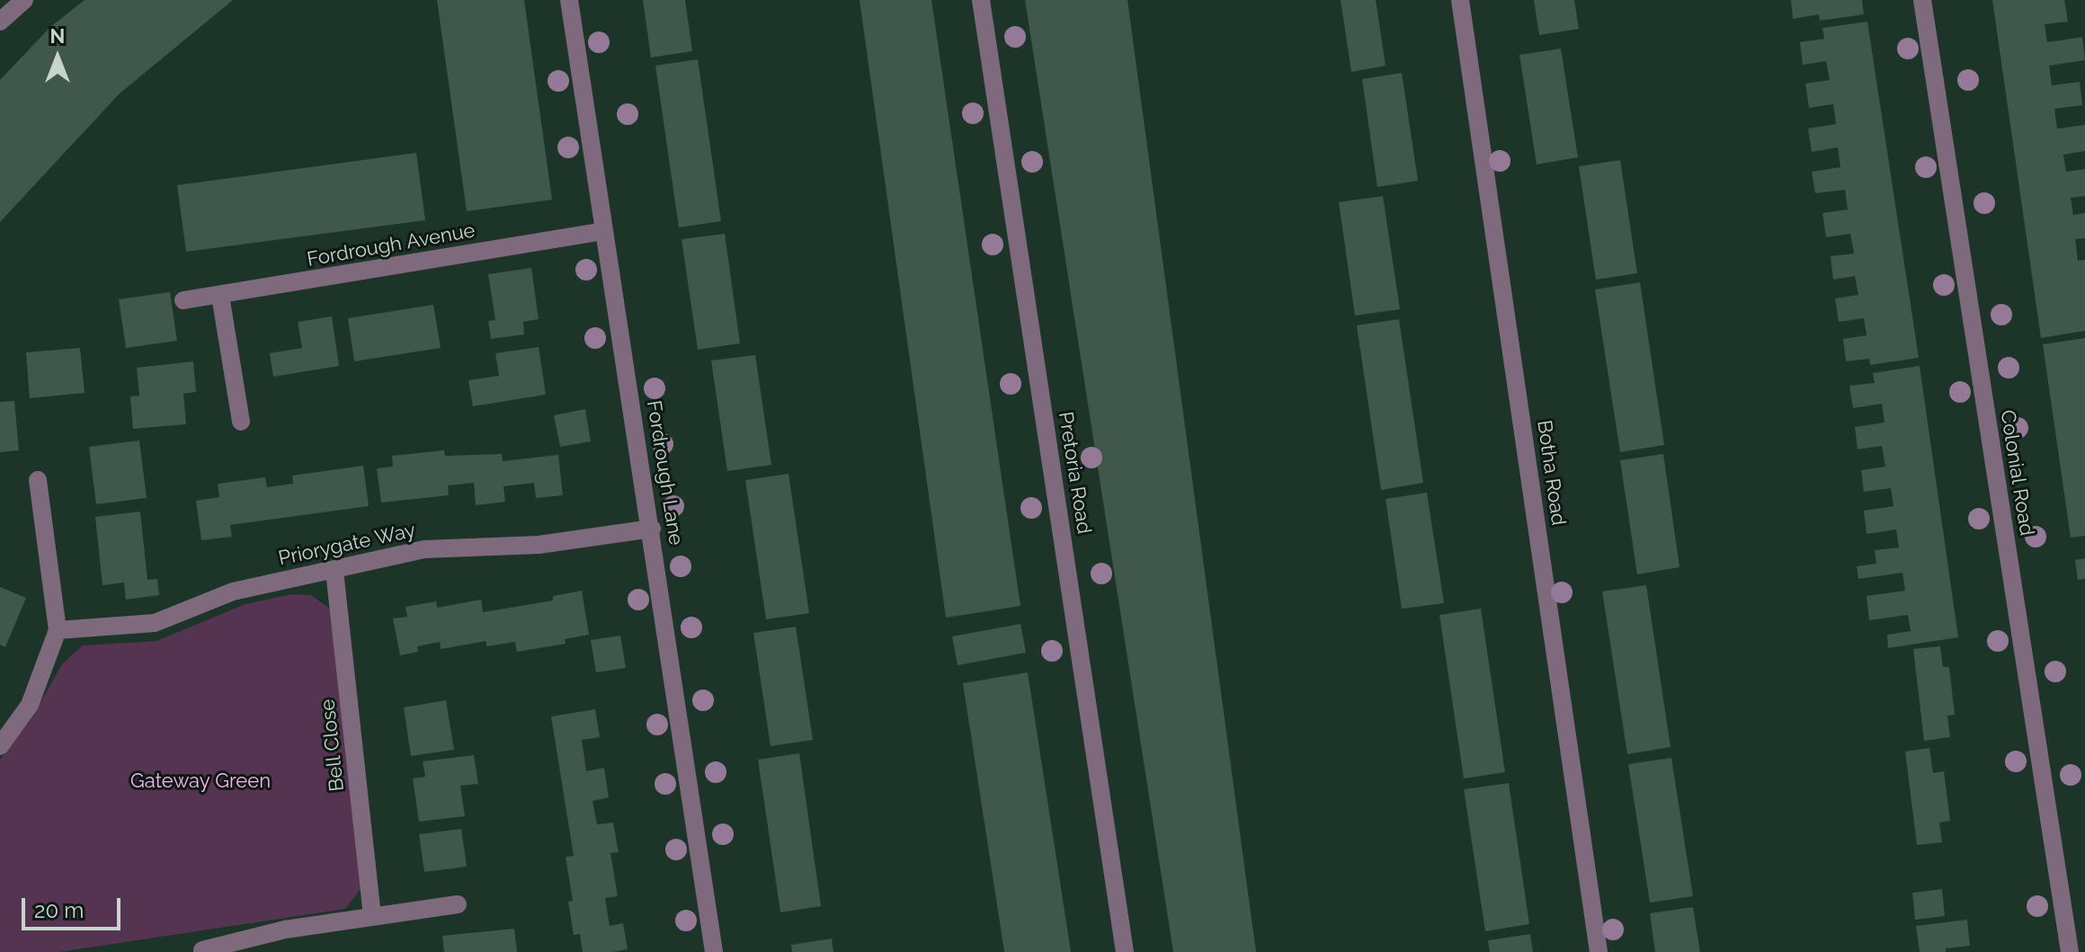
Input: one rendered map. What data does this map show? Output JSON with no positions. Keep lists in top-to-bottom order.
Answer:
{
  "streets": {
    "street": [
      "Fordrough Avenue",
      "Fordrough Lane",
      "Pretoria Road",
      "Botha Road",
      "Colonial Road",
      "Priorygate Way",
      "Bell Close"
    ]
  },
  "crossings": [
    ["Fordrough Avenue", "Fordrough Lane"],
    ["Fordrough Lane", "Priorygate Way"],
    ["Priorygate Way", "Bell Close"]
  ],
  "parks": ["Gateway Green"],
  "scale_bar": "20 m",
  "north": "top"
}
